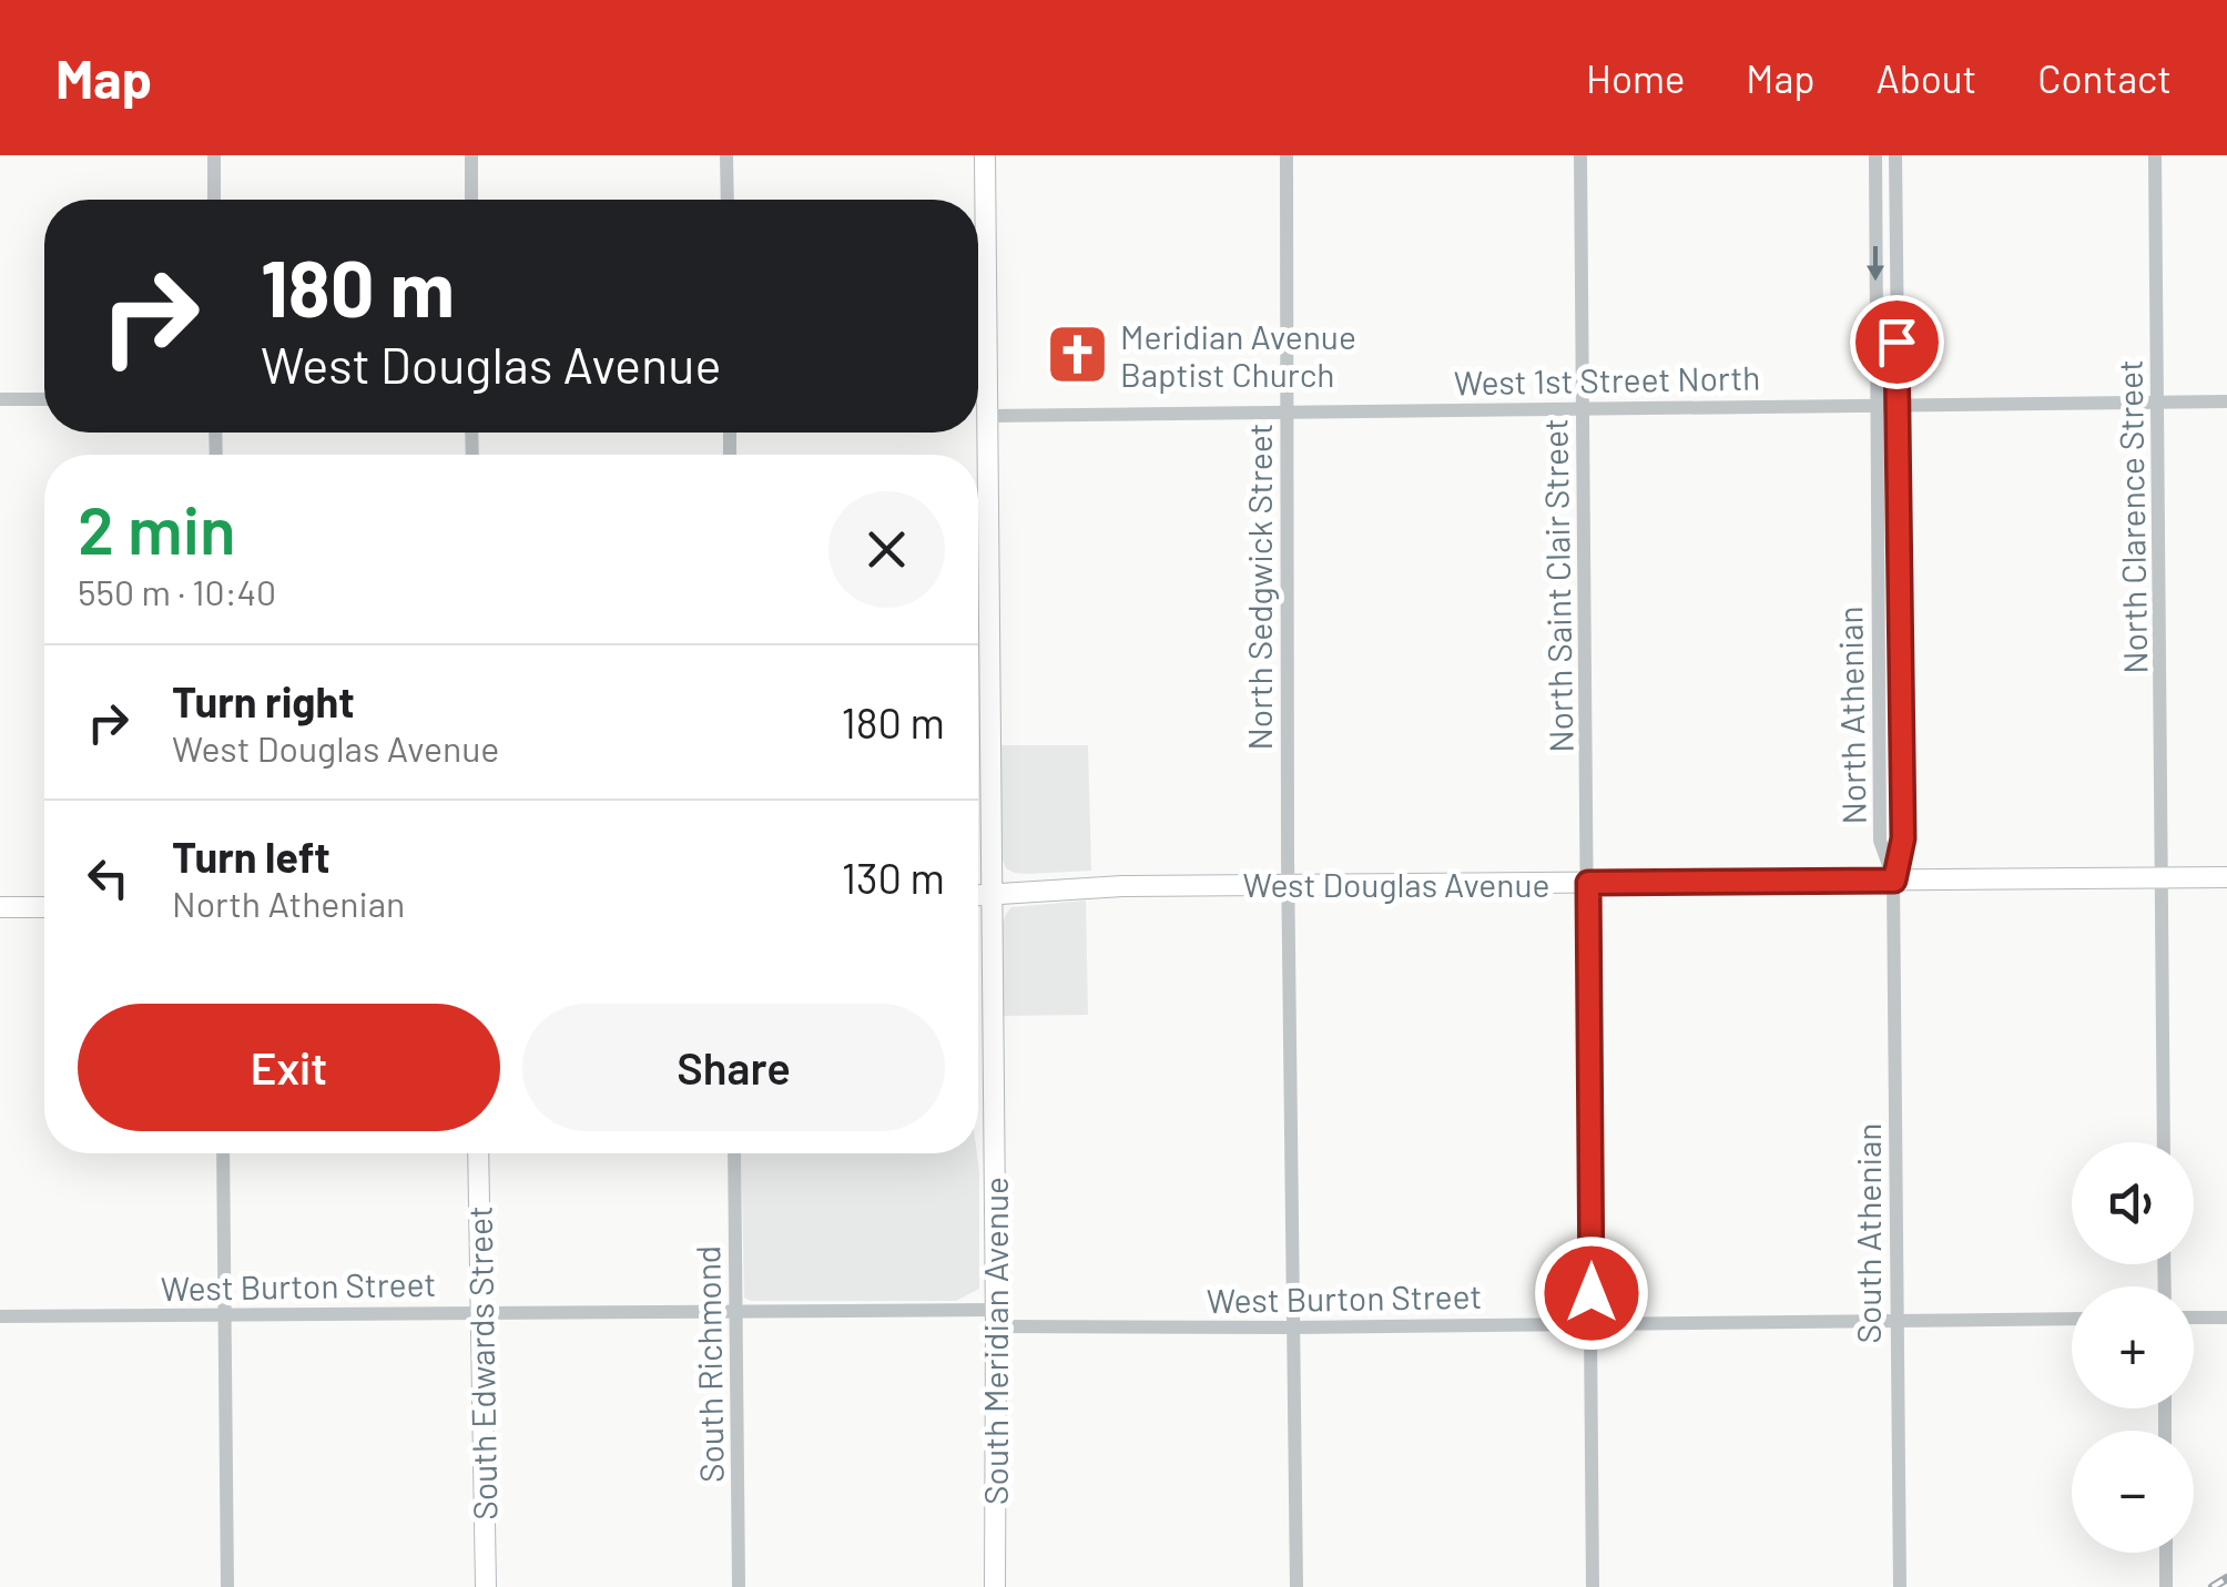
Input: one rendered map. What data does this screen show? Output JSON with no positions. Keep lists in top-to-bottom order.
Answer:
{
  "streets": {
    "main road": ["West Douglas Avenue", "South Meridian Avenue", "South Edwards Street"],
    "street": [
      "West 1st Street North",
      "North Clarence Street",
      "North Saint Clair Street",
      "North Sedgwick Street",
      "North Athenian",
      "South Athenian",
      "West Burton Street",
      "South Richmond"
    ]
  },
  "crossings": [
    ["West 1st Street North", "North Clarence Street"],
    ["West 1st Street North", "North Saint Clair Street"],
    ["West 1st Street North", "North Sedgwick Street"],
    ["West 1st Street North", "North Athenian"],
    ["West 1st Street North", "South Meridian Avenue"],
    ["North Clarence Street", "West Douglas Avenue"],
    ["North Saint Clair Street", "West Douglas Avenue"],
    ["North Saint Clair Street", "West Burton Street"],
    ["North Sedgwick Street", "West Douglas Avenue"],
    ["North Sedgwick Street", "West Burton Street"],
    ["North Athenian", "West Douglas Avenue"],
    ["North Athenian", "South Athenian"],
    ["West Douglas Avenue", "South Athenian"],
    ["West Douglas Avenue", "South Meridian Avenue"],
    ["South Athenian", "West Burton Street"],
    ["West Burton Street", "South Meridian Avenue"],
    ["West Burton Street", "South Edwards Street"],
    ["West Burton Street", "South Richmond"]
  ],
  "places": {
    "church": ["Meridian Avenue Baptist Church"]
  },
  "page": {
    "header": "Map",
    "nav": [
      "Home",
      "Map",
      "About",
      "Contact"
    ],
    "turn": ["180 m", "West Douglas Avenue"],
    "heading": ["2 min", "550 m · 10:40"],
    "list": [
      {
        "name": "Turn right",
        "note": "West Douglas Avenue",
        "value": "180 m"
      },
      {
        "name": "Turn left",
        "note": "North Athenian",
        "value": "130 m"
      }
    ],
    "buttons": ["Exit", "Share"],
    "map_buttons": ["+", "−"]
  }
}
